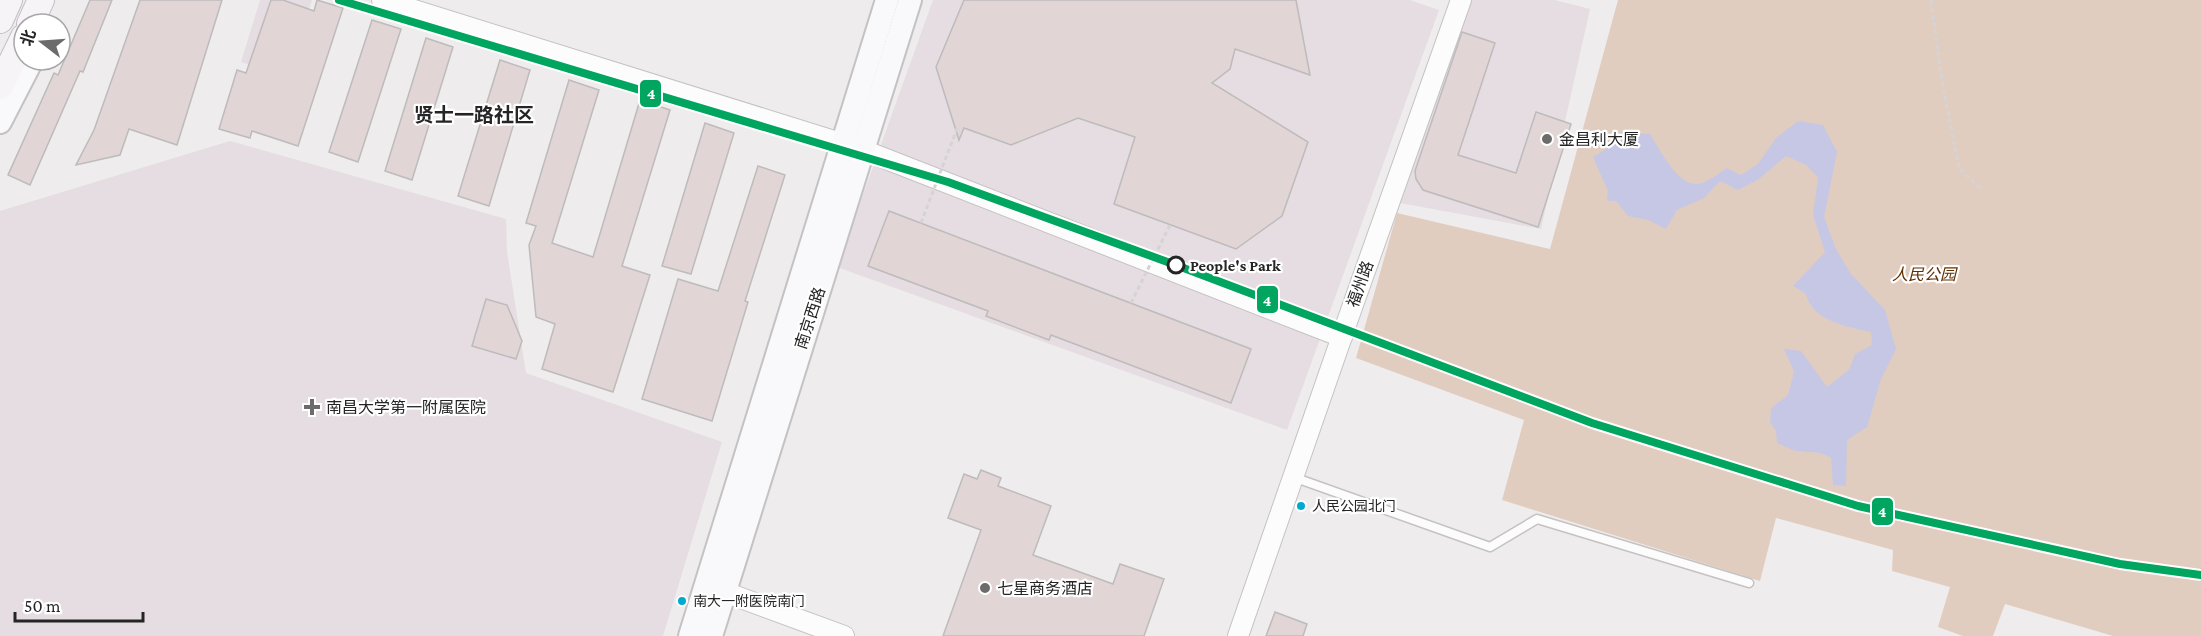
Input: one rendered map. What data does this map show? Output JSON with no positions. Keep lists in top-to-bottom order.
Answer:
{
  "streets": {
    "main road": ["南京西路"],
    "street": ["福州路"]
  },
  "districts": ["贤士一路社区"],
  "parks": ["人民公园"],
  "places": {
    "other": [
      "金昌利大厦",
      "People's Park",
      "人民公园北门",
      "七星商务酒店",
      "南大一附医院南门"
    ],
    "health": ["南昌大学第一附属医院"]
  },
  "lines": ["transit line 4"],
  "scale_bar": "50 m",
  "north": "left"
}
